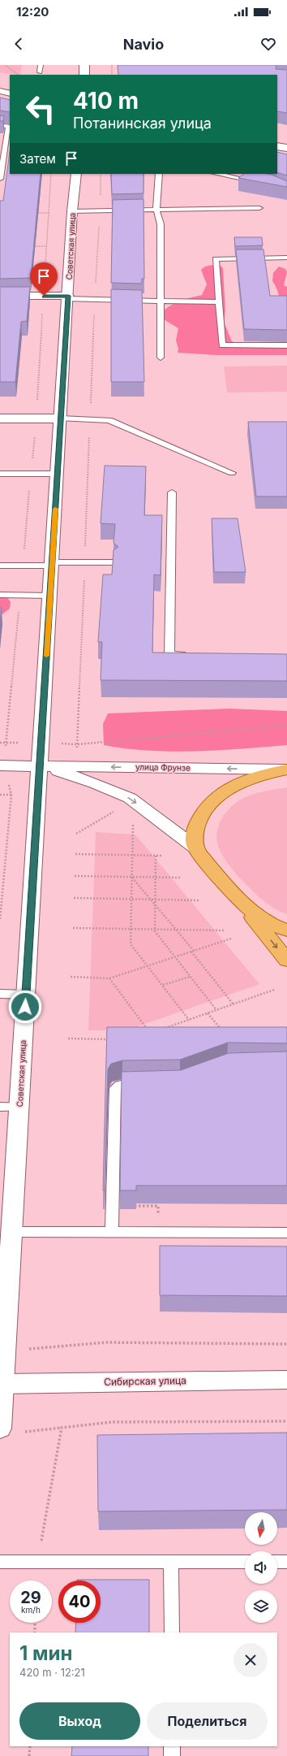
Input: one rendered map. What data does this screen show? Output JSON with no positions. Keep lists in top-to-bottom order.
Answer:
{
  "streets": {
    "street": ["Советская улица", "улица Фрунзе", "Сибирская улица"]
  },
  "crossings": [
    ["Советская улица", "улица Фрунзе"],
    ["Советская улица", "Сибирская улица"]
  ],
  "north": "bottom",
  "page": {
    "status": "12:20",
    "header": "Navio",
    "turn": ["410 m", "Потанинская улица"],
    "then": "Затем",
    "speed": "29 km/h",
    "limit": "40",
    "heading": ["1 мин", "420 m · 12:21"],
    "buttons": ["Выход", "Поделиться"]
  }
}
